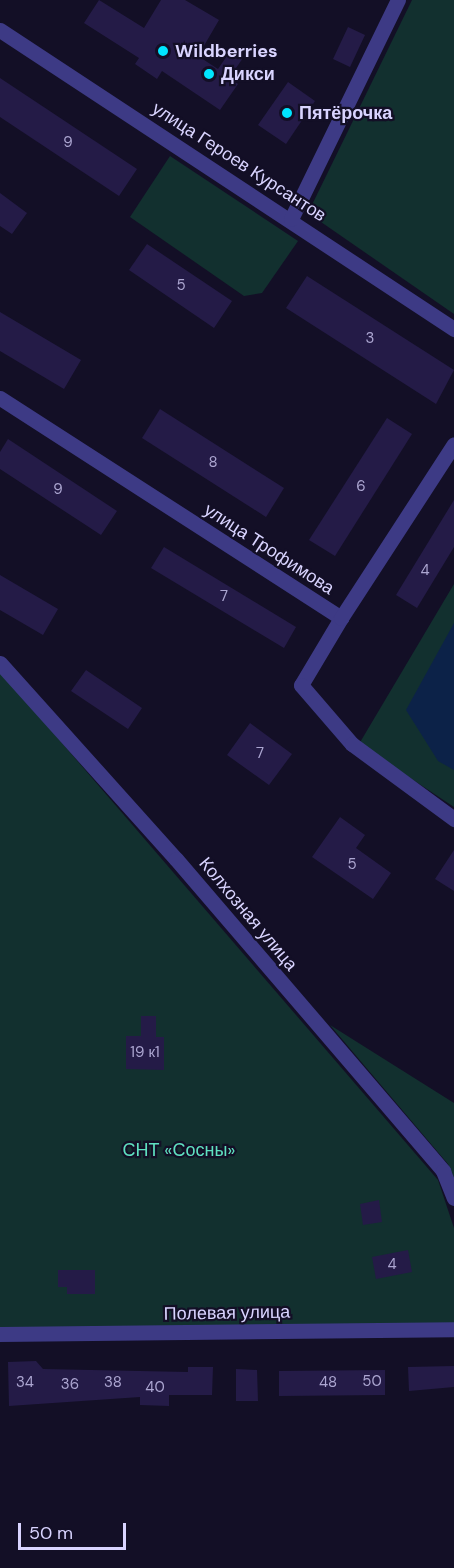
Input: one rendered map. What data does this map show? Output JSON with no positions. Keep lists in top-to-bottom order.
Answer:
{
  "streets": {
    "street": [
      "улица Героев Курсантов",
      "улица Трофимова",
      "Колхозная улица",
      "Полевая улица"
    ]
  },
  "parks": ["СНТ «Сосны»"],
  "places": ["Wildberries", "Дикси", "Пятёрочка"],
  "house_numbers": [
    "9",
    "5",
    "3",
    "8",
    "6",
    "9",
    "4",
    "7",
    "7",
    "5",
    "19 к1",
    "4",
    "50",
    "34",
    "38",
    "48",
    "36",
    "40"
  ],
  "scale_bar": "50 m"
}
